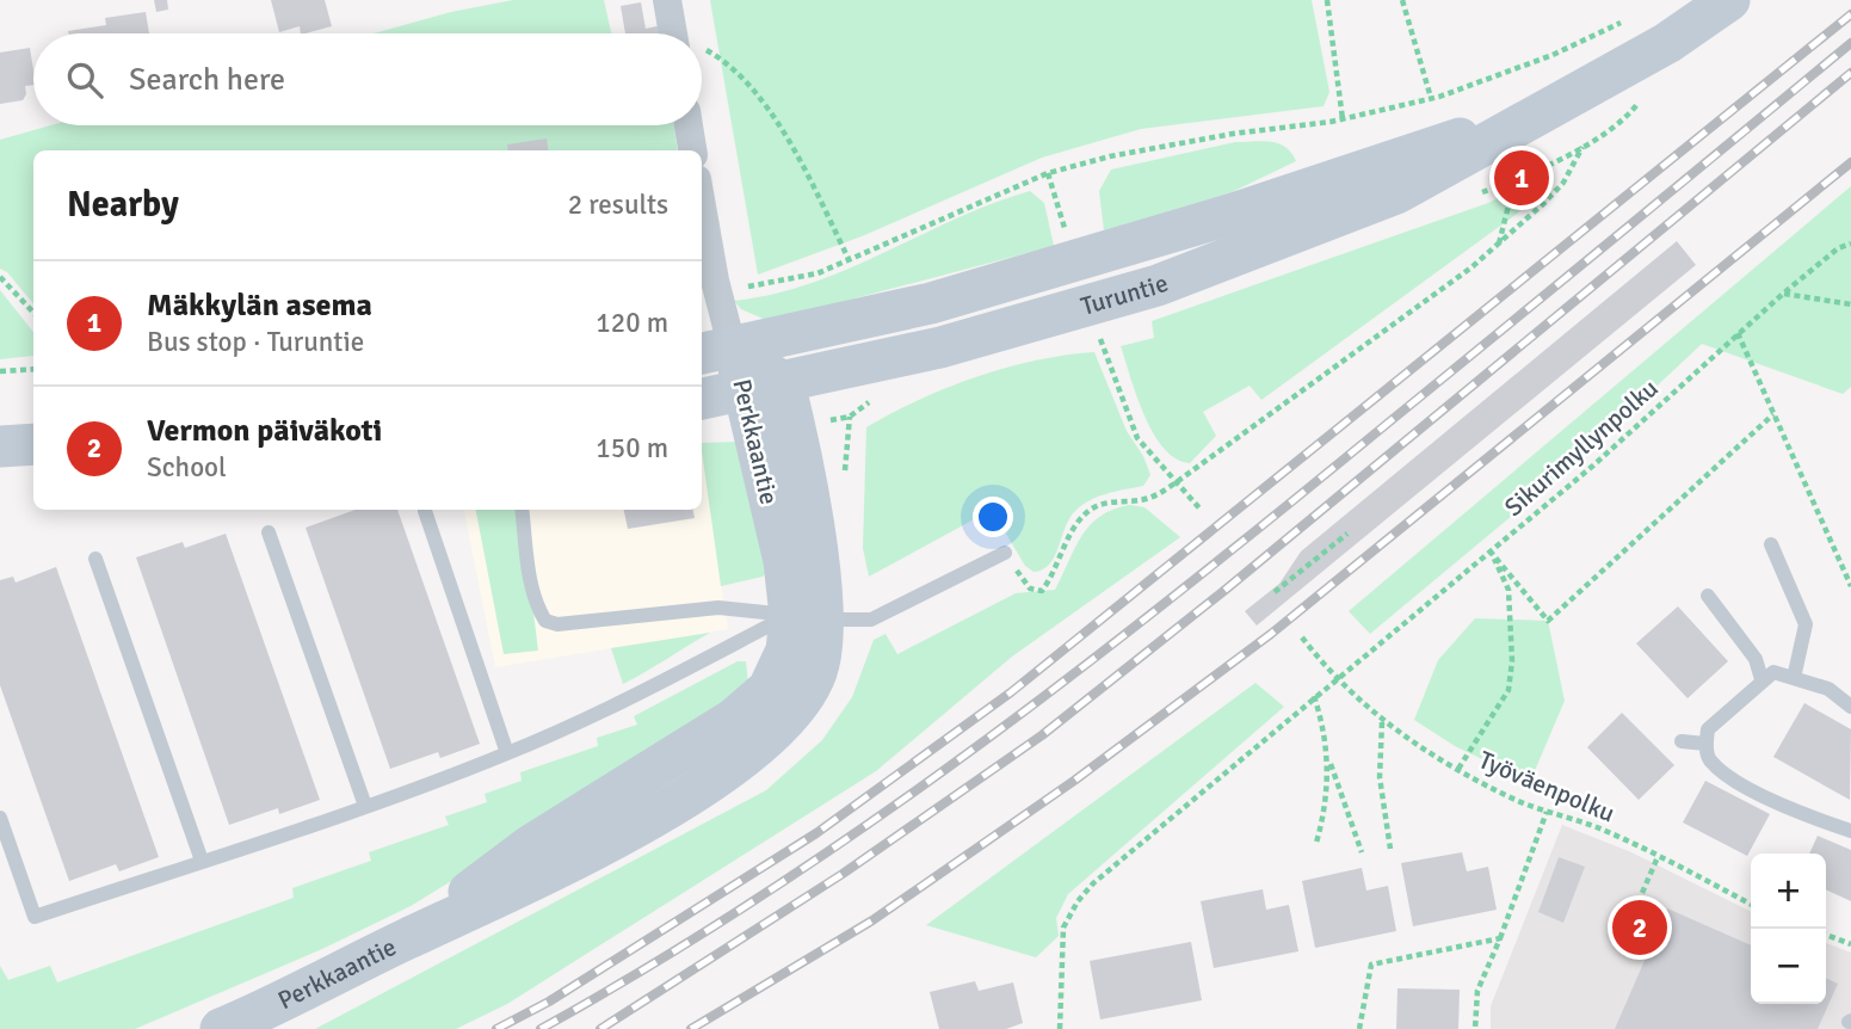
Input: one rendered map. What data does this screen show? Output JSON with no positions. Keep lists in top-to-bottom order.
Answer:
{
  "streets": {
    "main road": ["Turuntie", "Perkkaantie"],
    "path": ["Sikurimyllynpolku", "Työväenpolku"]
  },
  "crossings": [
    ["Turuntie", "Perkkaantie"],
    ["Sikurimyllynpolku", "Työväenpolku"]
  ],
  "page": {
    "search": "Search here",
    "pins": ["1", "2"],
    "heading": ["Nearby", "2 results"],
    "list": [
      {
        "mark": "1",
        "name": "Mäkkylän asema",
        "note": "Bus stop · Turuntie",
        "value": "120 m"
      },
      {
        "mark": "2",
        "name": "Vermon päiväkoti",
        "note": "School",
        "value": "150 m"
      }
    ],
    "map_buttons": ["+", "−"]
  }
}
